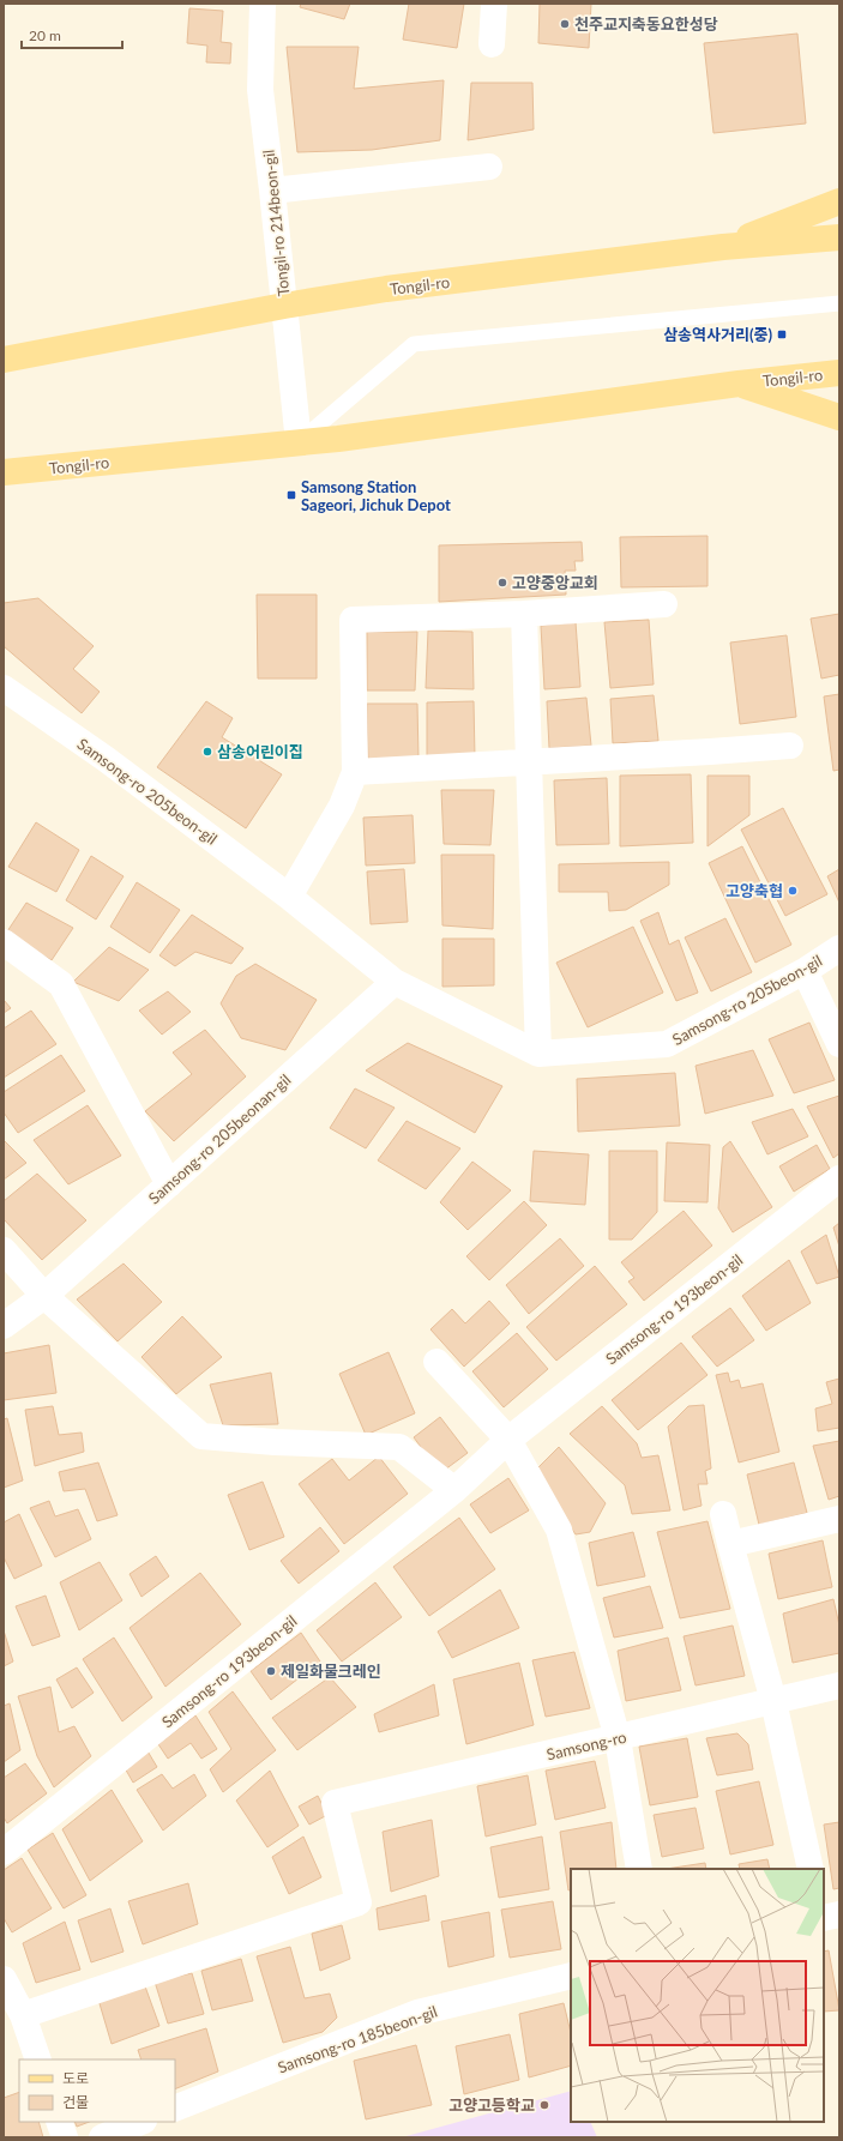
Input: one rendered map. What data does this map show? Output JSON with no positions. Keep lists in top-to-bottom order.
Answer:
{
  "streets": {
    "main road": ["Tongil-ro"],
    "street": [
      "Tongil-ro 214beon-gil",
      "Samsong-ro 205beon-gil",
      "Samsong-ro 205beonan-gil",
      "Samsong-ro 193beon-gil",
      "Samsong-ro",
      "Samsong-ro 185beon-gil"
    ]
  },
  "crossings": [
    ["Tongil-ro 214beon-gil", "Tongil-ro"],
    ["Samsong-ro 205beon-gil", "Samsong-ro 205beonan-gil"]
  ],
  "places": {
    "other": [
      "천주교지축동요한성당",
      "고양중앙교회",
      "삼송어린이집",
      "고양축협",
      "제일화물크레인",
      "고양고등학교"
    ],
    "transit": ["삼송역사거리(중)", "Samsong Station Sageori, Jichuk Depot"]
  },
  "legend": ["도로", "건물"],
  "scale_bar": "20 m"
}
